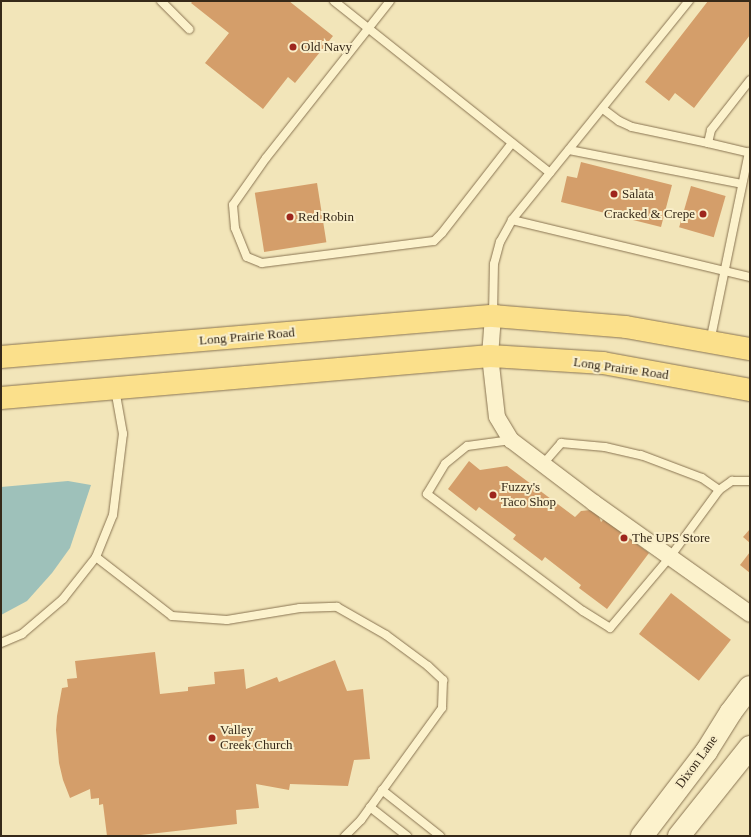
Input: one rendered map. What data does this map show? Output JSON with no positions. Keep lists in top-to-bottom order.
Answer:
{
  "streets": {
    "main road": ["Long Prairie Road", "Dixon Lane"]
  },
  "places": [
    "Old Navy",
    "Salata",
    "Cracked & Crepe",
    "Red Robin",
    "Fuzzy's Taco Shop",
    "The UPS Store",
    "Valley Creek Church"
  ]
}
